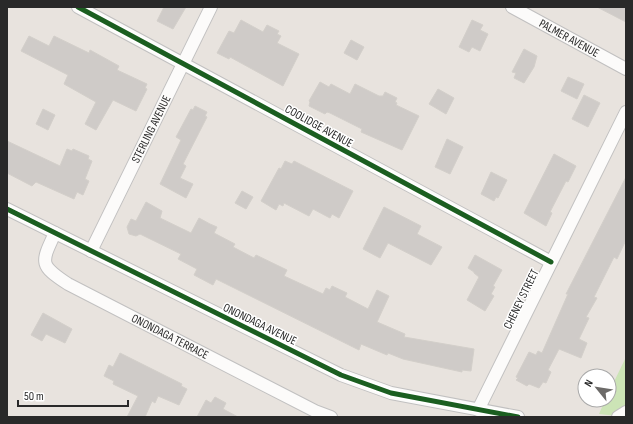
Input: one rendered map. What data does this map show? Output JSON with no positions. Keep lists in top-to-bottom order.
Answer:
{
  "streets": {
    "street": [
      "PALMER AVENUE",
      "COOLIDGE AVENUE",
      "STERLING AVENUE",
      "CHENEY STREET",
      "ONONDAGA AVENUE",
      "ONONDAGA TERRACE"
    ]
  },
  "crossings": [
    ["COOLIDGE AVENUE", "STERLING AVENUE"],
    ["COOLIDGE AVENUE", "CHENEY STREET"],
    ["STERLING AVENUE", "ONONDAGA AVENUE"],
    ["CHENEY STREET", "ONONDAGA AVENUE"],
    ["ONONDAGA AVENUE", "ONONDAGA TERRACE"]
  ],
  "scale_bar": "50 m",
  "north": "top left"
}
